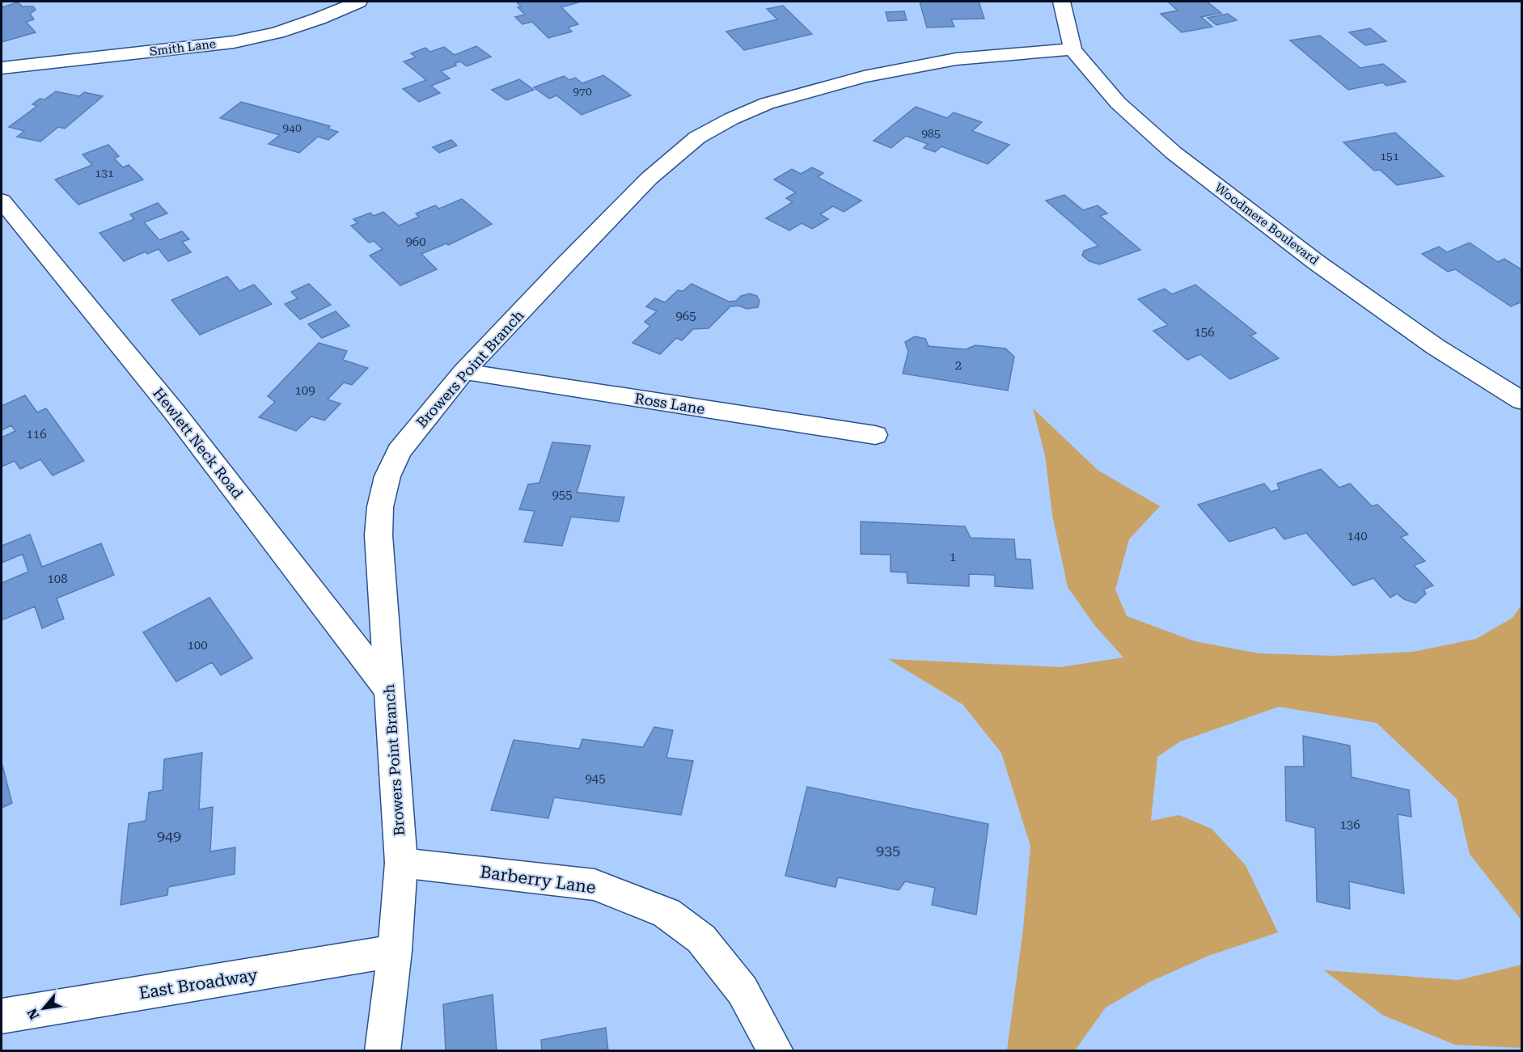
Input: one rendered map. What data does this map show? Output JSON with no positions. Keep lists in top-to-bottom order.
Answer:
{
  "streets": {
    "street": [
      "Smith Lane",
      "Woodmere Boulevard",
      "Browers Point Branch",
      "Ross Lane",
      "Hewlett Neck Road",
      "Barberry Lane",
      "East Broadway"
    ]
  },
  "crossings": [
    ["Woodmere Boulevard", "Browers Point Branch"],
    ["Browers Point Branch", "Ross Lane"],
    ["Browers Point Branch", "Hewlett Neck Road"],
    ["Browers Point Branch", "Barberry Lane"],
    ["Browers Point Branch", "East Broadway"]
  ],
  "house_numbers": [
    "970",
    "940",
    "985",
    "151",
    "131",
    "960",
    "965",
    "156",
    "2",
    "109",
    "116",
    "955",
    "140",
    "1",
    "108",
    "100",
    "945",
    "136",
    "949",
    "935"
  ],
  "north": "bottom left"
}
